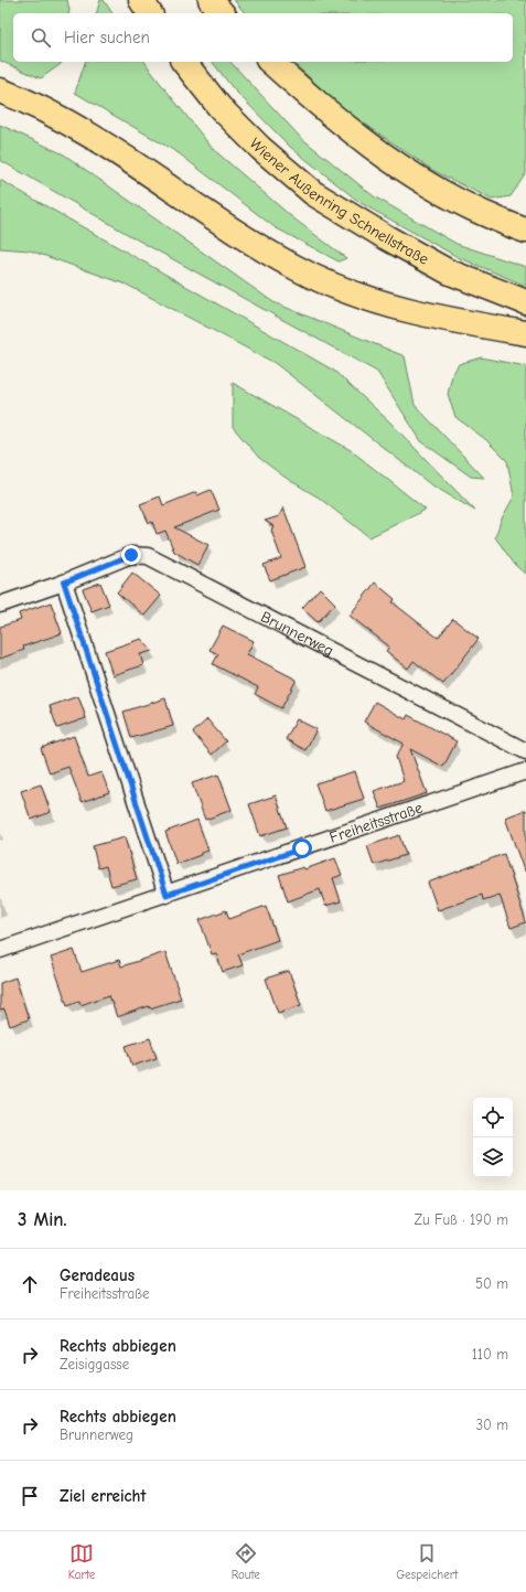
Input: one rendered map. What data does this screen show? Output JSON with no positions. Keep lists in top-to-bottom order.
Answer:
{
  "streets": {
    "highway": ["Wiener Außenring Schnellstraße"],
    "street": ["Brunnerweg", "Freiheitsstraße"]
  },
  "page": {
    "search": "Hier suchen",
    "heading": ["3 Min.", "Zu Fuß · 190 m"],
    "list": [
      ["Geradeaus", "Freiheitsstraße", "50 m"],
      ["Rechts abbiegen", "Zeisiggasse", "110 m"],
      ["Rechts abbiegen", "Brunnerweg", "30 m"],
      "Ziel erreicht"
    ],
    "nav": ["Karte", "Route", "Gespeichert"]
  }
}
